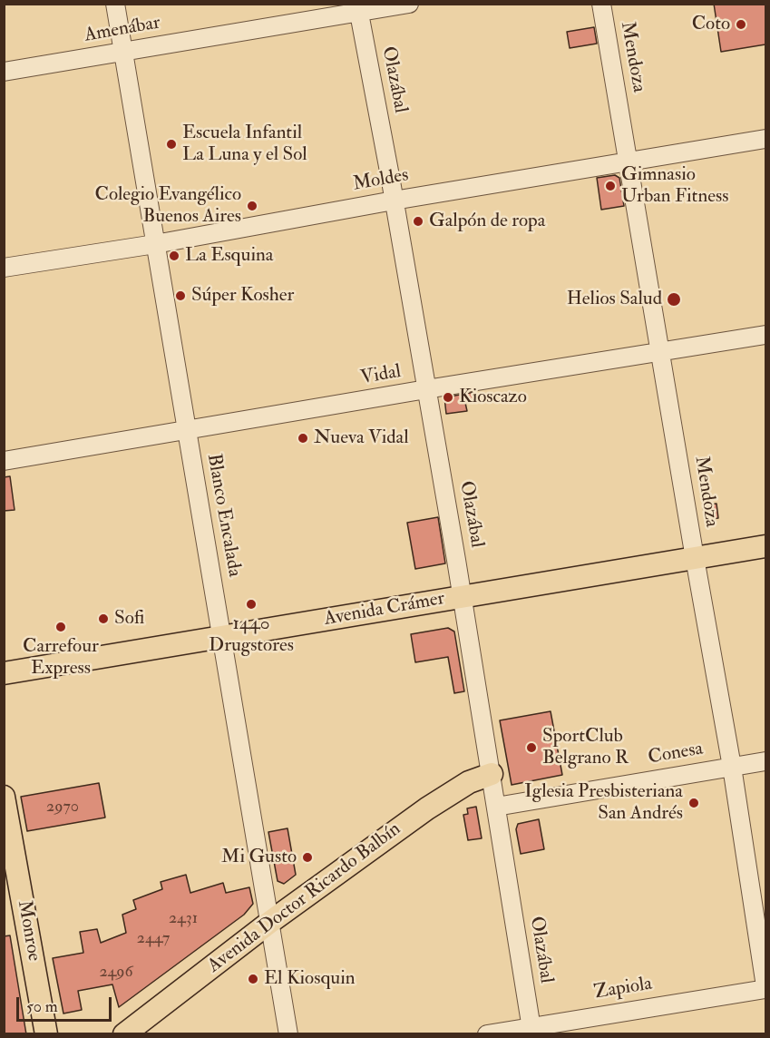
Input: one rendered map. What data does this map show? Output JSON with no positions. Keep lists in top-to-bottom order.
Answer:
{
  "streets": {
    "main road": ["Avenida Crámer", "Avenida Doctor Ricardo Balbín", "Monroe"],
    "street": [
      "Amenábar",
      "Mendoza",
      "Olazábal",
      "Moldes",
      "Vidal",
      "Blanco Encalada",
      "Conesa",
      "Zapiola"
    ]
  },
  "crossings": [
    ["Amenábar", "Olazábal"],
    ["Amenábar", "Blanco Encalada"],
    ["Mendoza", "Moldes"],
    ["Mendoza", "Vidal"],
    ["Mendoza", "Avenida Crámer"],
    ["Mendoza", "Conesa"],
    ["Mendoza", "Zapiola"],
    ["Olazábal", "Moldes"],
    ["Olazábal", "Vidal"],
    ["Olazábal", "Avenida Crámer"],
    ["Olazábal", "Conesa"],
    ["Olazábal", "Avenida Doctor Ricardo Balbín"],
    ["Olazábal", "Zapiola"],
    ["Moldes", "Blanco Encalada"],
    ["Vidal", "Blanco Encalada"],
    ["Blanco Encalada", "Avenida Crámer"],
    ["Blanco Encalada", "Avenida Doctor Ricardo Balbín"]
  ],
  "places": [
    "Coto",
    "Escuela Infantil La Luna y el Sol",
    "Gimnasio Urban Fitness",
    "Colegio Evangélico Buenos Aires",
    "Galpón de ropa",
    "La Esquina",
    "Súper Kosher",
    "Helios Salud",
    "Kioscazo",
    "Nueva Vidal",
    "1440 Drugstores",
    "Sofi",
    "Carrefour Express",
    "SportClub Belgrano R",
    "Iglesia Presbisteriana San Andrés",
    "Mi Gusto",
    "El Kiosquin"
  ],
  "house_numbers": [
    "2970",
    "2431",
    "2447",
    "2496"
  ],
  "scale_bar": "50 m"
}
